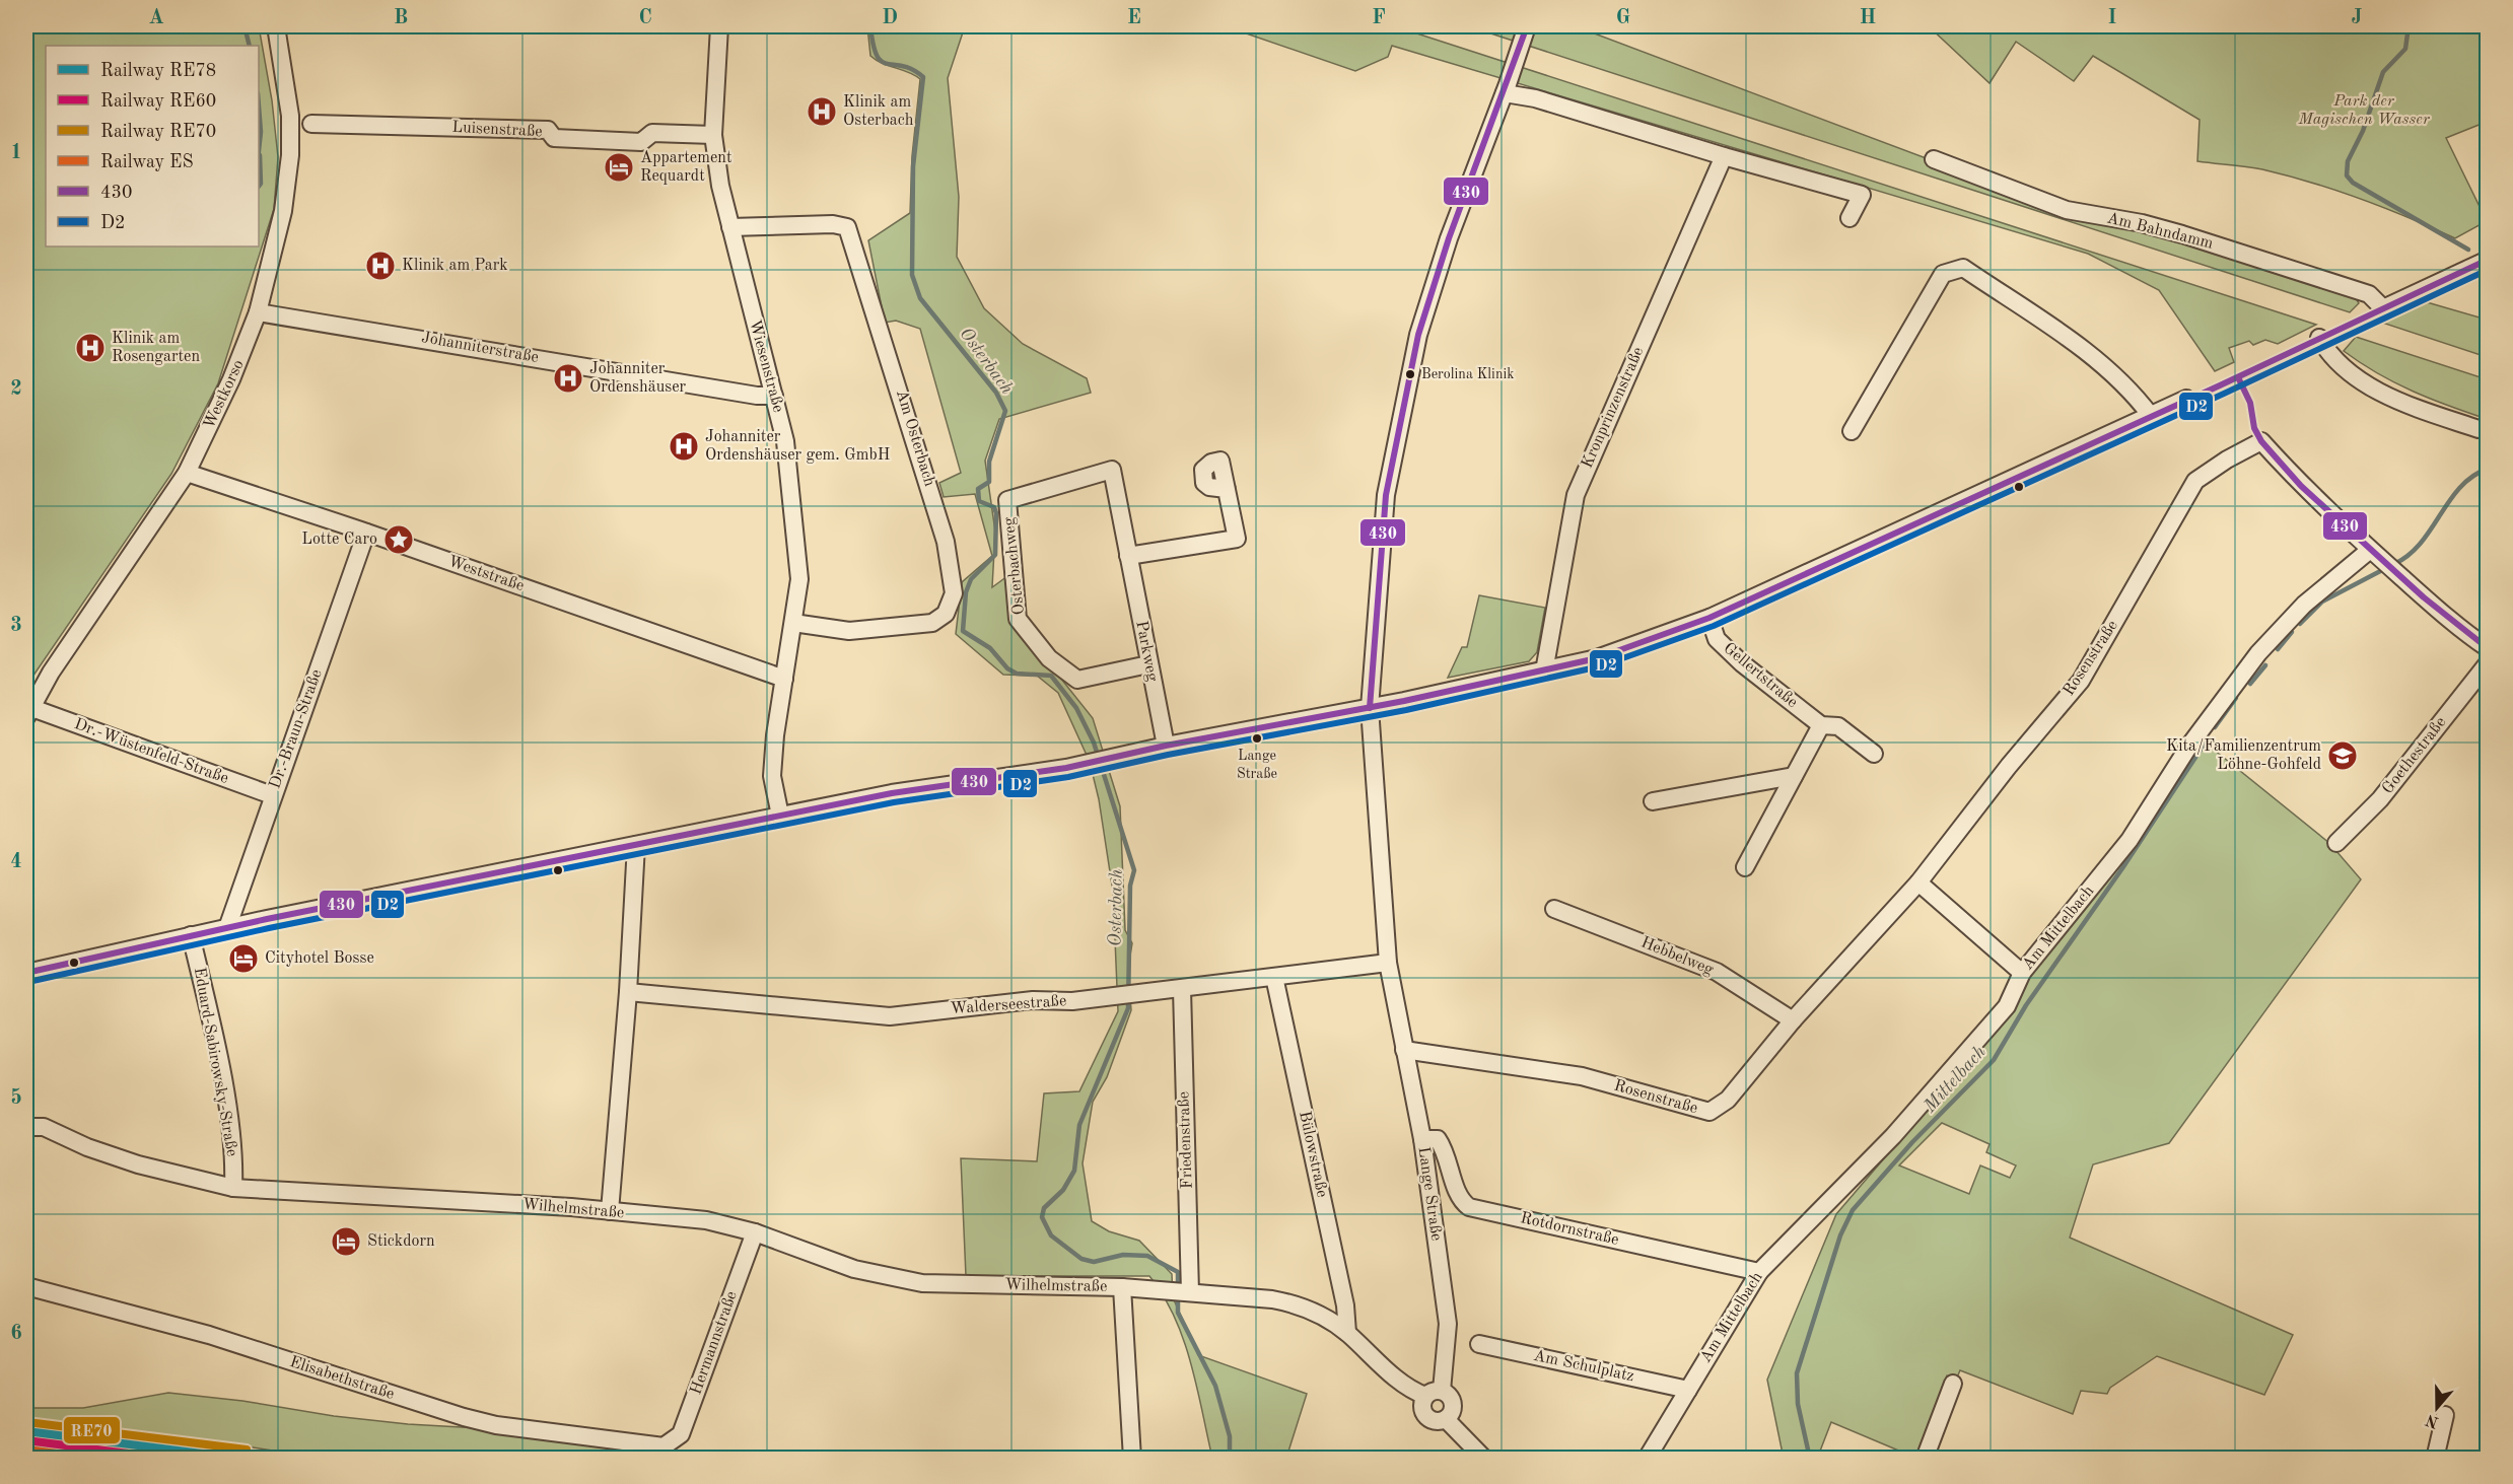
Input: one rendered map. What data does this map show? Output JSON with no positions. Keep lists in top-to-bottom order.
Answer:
{
  "streets": {
    "street": [
      "Luisenstraße",
      "Am Bahndamm",
      "Johanniterstraße",
      "Wiesenstraße",
      "Westkorso",
      "Kronprinzenstraße",
      "Am Osterbach",
      "Osterbachweg",
      "Weststraße",
      "Parkweg",
      "Rosenstraße",
      "Gellertstraße",
      "Dr.-Braun-Straße",
      "Dr.-Wüstenfeld-Straße",
      "Goethestraße",
      "Am Mittelbach",
      "Hebbelweg",
      "Walderseestraße",
      "Eduard-Sabirowsky-Straße",
      "Friedenstraße",
      "Bülowstraße",
      "Lange Straße",
      "Wilhelmstraße",
      "Rotdornstraße",
      "Hermannstraße",
      "Am Schulplatz",
      "Elisabethstraße"
    ]
  },
  "crossings": [
    ["Luisenstraße", "Wiesenstraße"],
    ["Johanniterstraße", "Wiesenstraße"],
    ["Johanniterstraße", "Westkorso"],
    ["Wiesenstraße", "Am Osterbach"],
    ["Wiesenstraße", "Weststraße"],
    ["Westkorso", "Weststraße"],
    ["Westkorso", "Dr.-Wüstenfeld-Straße"],
    ["Osterbachweg", "Parkweg"],
    ["Weststraße", "Dr.-Braun-Straße"],
    ["Rosenstraße", "Am Mittelbach"],
    ["Rosenstraße", "Hebbelweg"],
    ["Rosenstraße", "Lange Straße"],
    ["Dr.-Braun-Straße", "Dr.-Wüstenfeld-Straße"],
    ["Am Mittelbach", "Rotdornstraße"],
    ["Am Mittelbach", "Am Schulplatz"],
    ["Walderseestraße", "Friedenstraße"],
    ["Walderseestraße", "Bülowstraße"],
    ["Walderseestraße", "Lange Straße"],
    ["Eduard-Sabirowsky-Straße", "Wilhelmstraße"],
    ["Friedenstraße", "Wilhelmstraße"],
    ["Bülowstraße", "Wilhelmstraße"],
    ["Lange Straße", "Wilhelmstraße"],
    ["Lange Straße", "Rotdornstraße"],
    ["Wilhelmstraße", "Hermannstraße"],
    ["Hermannstraße", "Elisabethstraße"]
  ],
  "water": ["Osterbach", "Mittelbach"],
  "parks": ["Park der Magischen Wasser"],
  "places": {
    "hospital": [
      "Klinik am Osterbach",
      "Klinik am Park",
      "Klinik am Rosengarten",
      "Johanniter Ordenshäuser",
      "Johanniter Ordenshäuser gem. GmbH"
    ],
    "hotel": ["Appartement Requardt", "Cityhotel Bosse", "Stickdorn"],
    "other": ["Berolina Klinik", "Lange Straße"],
    "place": ["Lotte Caro"],
    "school or university": ["Kita/Familienzentrum Löhne-Gohfeld"]
  },
  "lines": [
    "transit line 430",
    "transit line D2",
    "rail line RE70",
    "rail line RE78",
    "rail line RE60",
    "rail line ES"
  ],
  "legend": [
    "Railway RE78",
    "Railway RE60",
    "Railway RE70",
    "Railway ES",
    "430",
    "D2"
  ],
  "north": "bottom",
  "grid": {
    "columns": [
      "A",
      "B",
      "C",
      "D",
      "E",
      "F",
      "G",
      "H",
      "I",
      "J"
    ],
    "rows": [
      "1",
      "2",
      "3",
      "4",
      "5",
      "6"
    ]
  }
}
